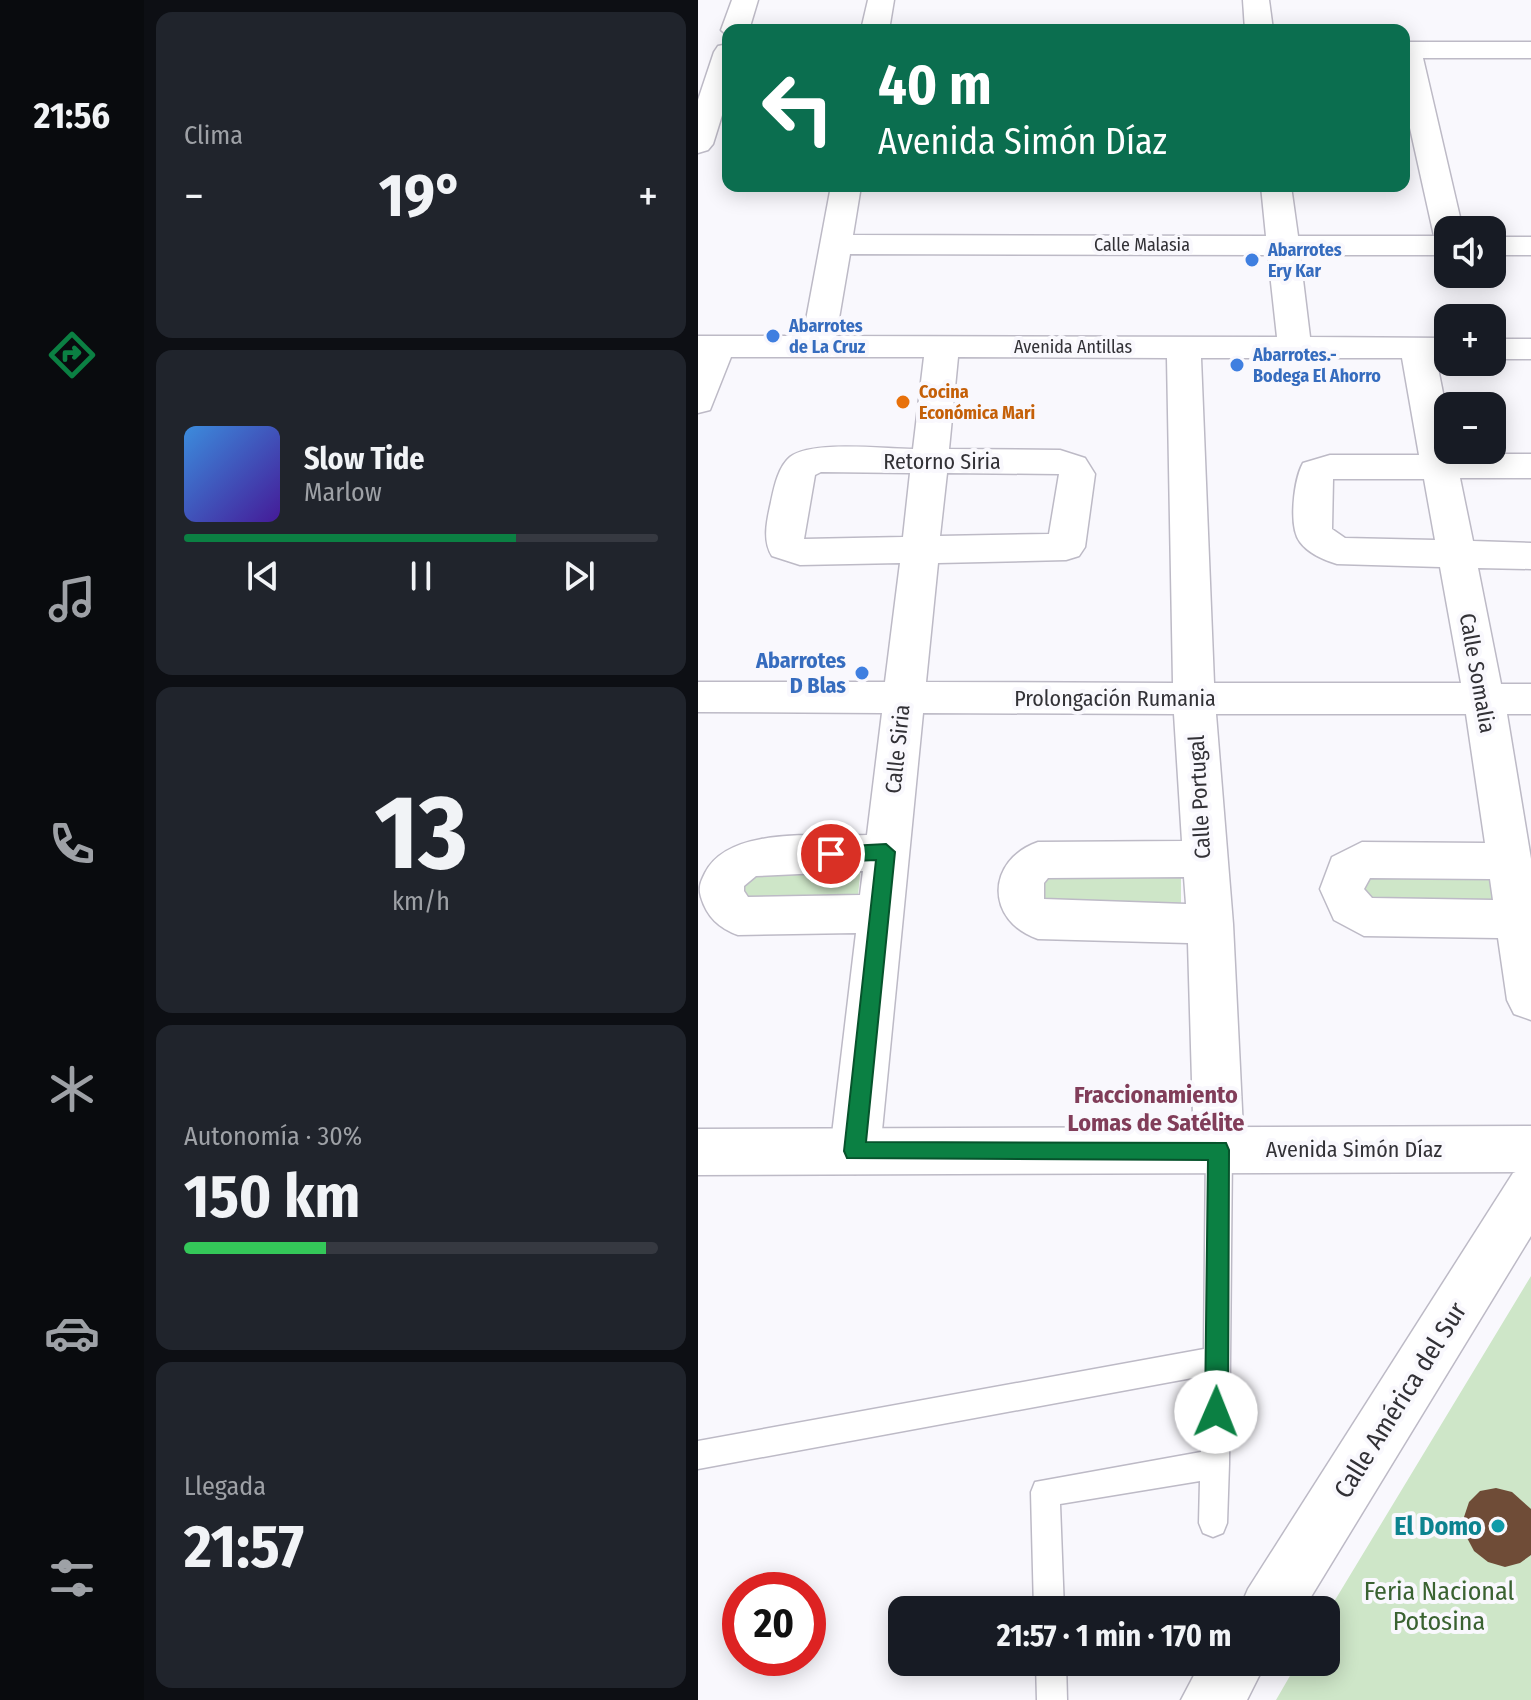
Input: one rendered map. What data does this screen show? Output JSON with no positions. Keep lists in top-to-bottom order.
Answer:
{
  "streets": {
    "street": [
      "Calle Malasia",
      "Avenida Antillas",
      "Retorno Siria",
      "Calle Somalia",
      "Prolongación Rumania",
      "Calle Siria",
      "Calle Portugal",
      "Avenida Simón Díaz",
      "Calle América del Sur"
    ]
  },
  "crossings": [
    ["Avenida Antillas", "Calle Somalia"],
    ["Avenida Antillas", "Calle Siria"],
    ["Avenida Antillas", "Calle Portugal"],
    ["Retorno Siria", "Calle Siria"],
    ["Calle Somalia", "Prolongación Rumania"],
    ["Prolongación Rumania", "Calle Siria"],
    ["Prolongación Rumania", "Calle Portugal"],
    ["Calle Siria", "Avenida Simón Díaz"],
    ["Calle Portugal", "Avenida Simón Díaz"]
  ],
  "districts": ["Fraccionamiento Lomas de Satélite"],
  "parks": ["Feria Nacional Potosina"],
  "places": [
    "Abarrotes Ery Kar",
    "Abarrotes de La Cruz",
    "Abarrotes.- Bodega El Ahorro",
    "Cocina Económica Mari",
    "Abarrotes D Blas",
    "El Domo"
  ],
  "page": {
    "tabs": "21:56",
    "tile": [
      "Clima",
      ["13", "km/h"],
      ["Autonomía · 30%", "150 km"],
      ["Llegada", "21:57"]
    ],
    "turn": ["40 m", "Avenida Simón Díaz"],
    "heat": ["−", "19°", "+"],
    "map_buttons": ["+", "−"],
    "song": ["Slow Tide", "Marlow"],
    "limit": "20",
    "trip": "21:57 · 1 min · 170 m"
  }
}
